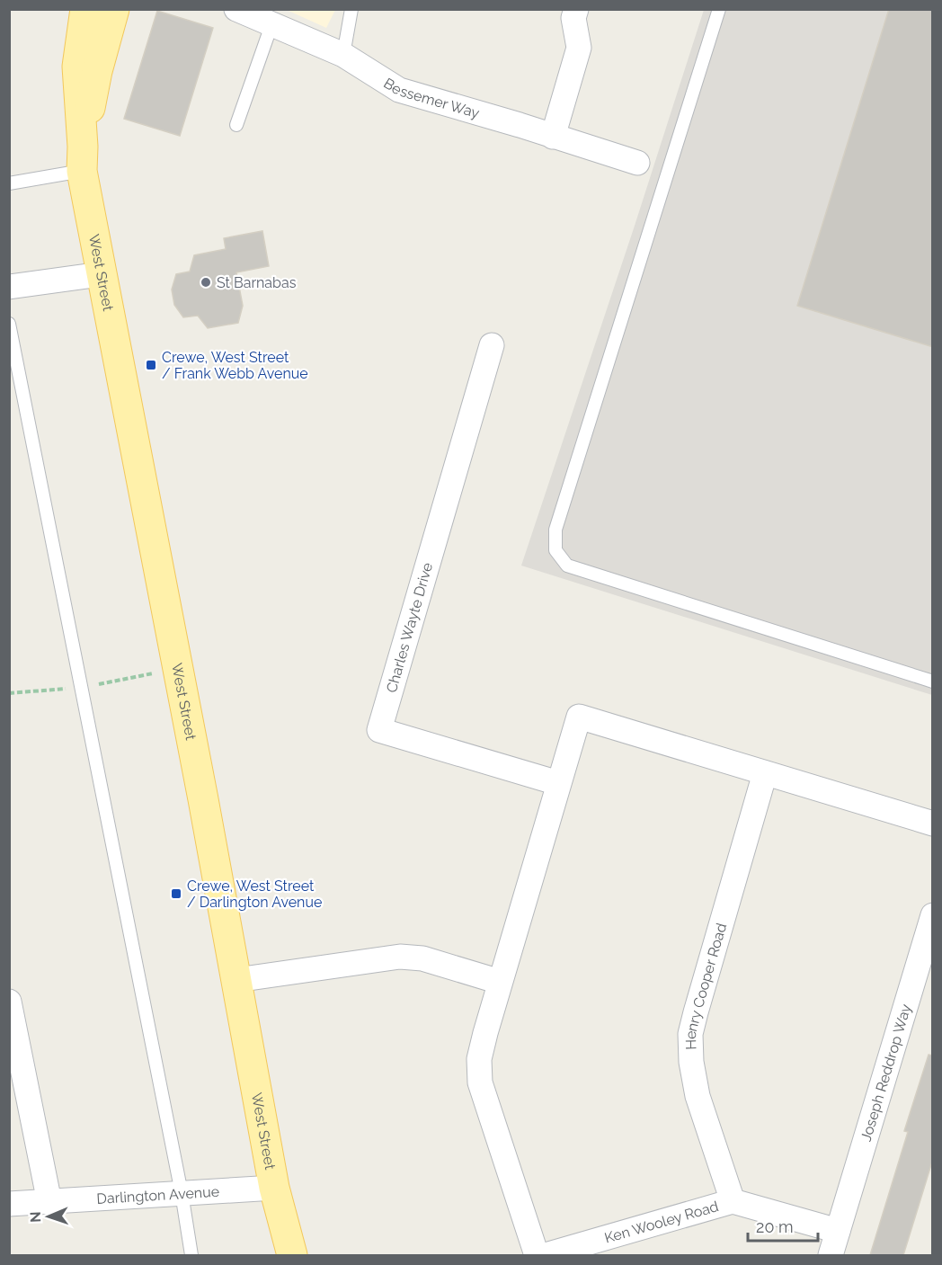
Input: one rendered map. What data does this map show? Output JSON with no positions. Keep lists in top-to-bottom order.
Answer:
{
  "streets": {
    "main road": ["West Street"],
    "street": [
      "Bessemer Way",
      "Charles Wayte Drive",
      "Henry Cooper Road",
      "Joseph Reddrop Way",
      "Darlington Avenue",
      "Ken Wooley Road"
    ]
  },
  "crossings": [
    ["West Street", "Darlington Avenue"],
    ["Henry Cooper Road", "Ken Wooley Road"],
    ["Joseph Reddrop Way", "Ken Wooley Road"]
  ],
  "places": {
    "other": ["St Barnabas"],
    "transit": ["Crewe, West Street / Frank Webb Avenue", "Crewe, West Street / Darlington Avenue"]
  },
  "scale_bar": "20 m",
  "north": "left"
}
